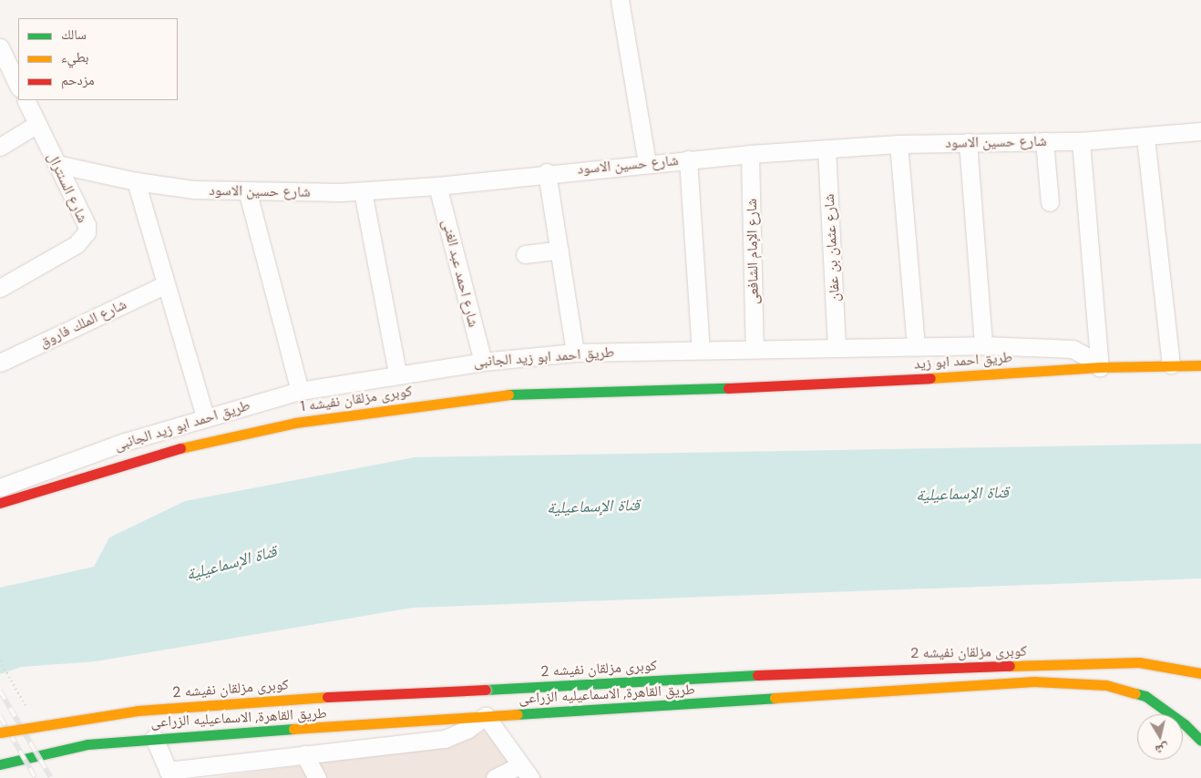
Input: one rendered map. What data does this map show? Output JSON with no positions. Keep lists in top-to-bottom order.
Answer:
{
  "streets": {
    "highway": [
      "طريق احمد ابو زيد",
      "كوبرى مزلقان نفيشه 1",
      "كوبرى مزلقان نفيشه 2",
      "طريق القاهرة, الاسماعيليه الزراعى"
    ],
    "street": [
      "شارع حسين الاسود",
      "شارع السنترال",
      "شارع عثمان بن عفان",
      "شارع الإمام الشافعى",
      "شارع احمد عبد الغنى",
      "شارع الملك فاروق",
      "طريق احمد ابو زيد الجانبى"
    ]
  },
  "crossings": [
    ["شارع حسين الاسود", "شارع السنترال"],
    ["شارع حسين الاسود", "شارع عثمان بن عفان"],
    ["شارع حسين الاسود", "شارع الإمام الشافعى"],
    ["شارع حسين الاسود", "شارع احمد عبد الغنى"],
    ["شارع عثمان بن عفان", "طريق احمد ابو زيد الجانبى"],
    ["شارع الإمام الشافعى", "طريق احمد ابو زيد الجانبى"],
    ["شارع احمد عبد الغنى", "طريق احمد ابو زيد الجانبى"],
    ["طريق احمد ابو زيد الجانبى", "طريق احمد ابو زيد"],
    ["طريق احمد ابو زيد", "كوبرى مزلقان نفيشه 1"]
  ],
  "water": ["قناة الإسماعيلية"],
  "legend": ["سالك", "بطيء", "مزدحم"],
  "north": "bottom"
}
